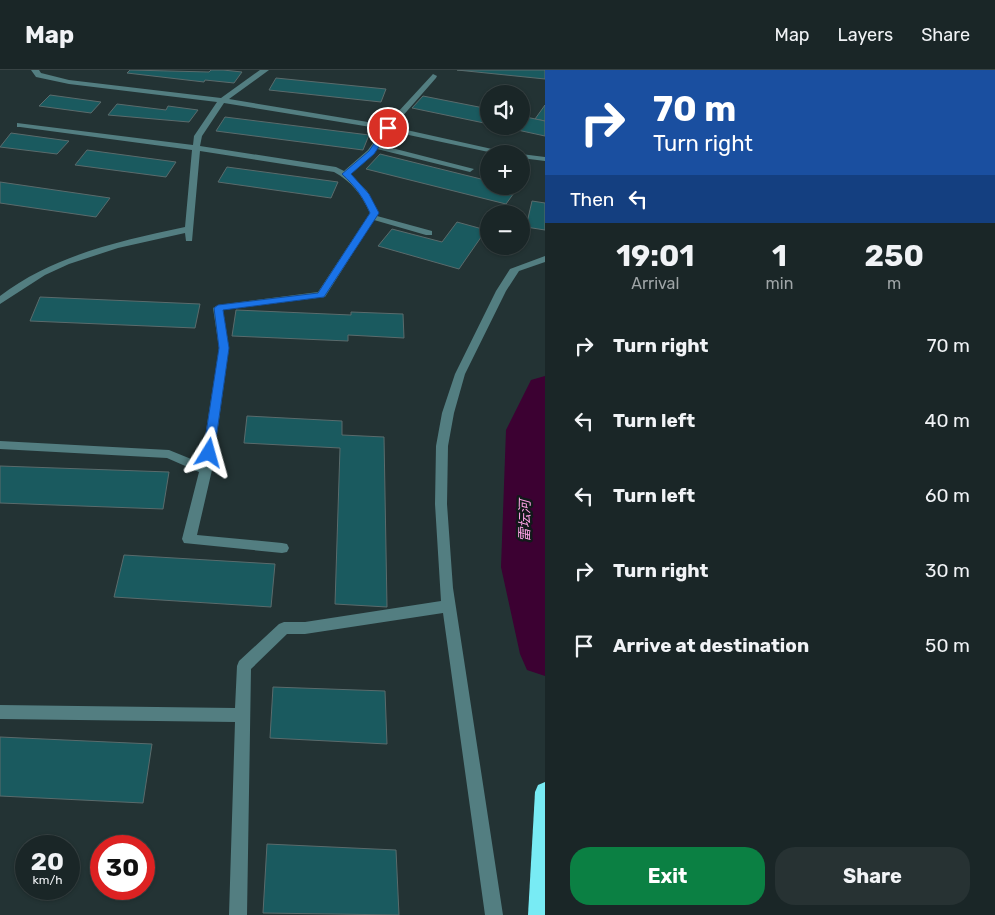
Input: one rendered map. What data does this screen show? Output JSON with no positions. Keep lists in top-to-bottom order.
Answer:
{
  "water": ["雷坛河"],
  "page": {
    "header": "Map",
    "nav": ["Map", "Layers", "Share"],
    "turn": ["70 m", "Turn right"],
    "map_buttons": ["+", "−"],
    "then": "Then",
    "eta": [
      "19:01",
      "Arrival",
      "1",
      "min",
      "250",
      "m"
    ],
    "list": [
      {
        "name": "Turn right",
        "value": "70 m"
      },
      {
        "name": "Turn left",
        "value": "40 m"
      },
      {
        "name": "Turn left",
        "value": "60 m"
      },
      {
        "name": "Turn right",
        "value": "30 m"
      },
      {
        "name": "Arrive at destination",
        "value": "50 m"
      }
    ],
    "speed": "20 km/h",
    "limit": "30",
    "buttons": ["Exit", "Share"]
  }
}
